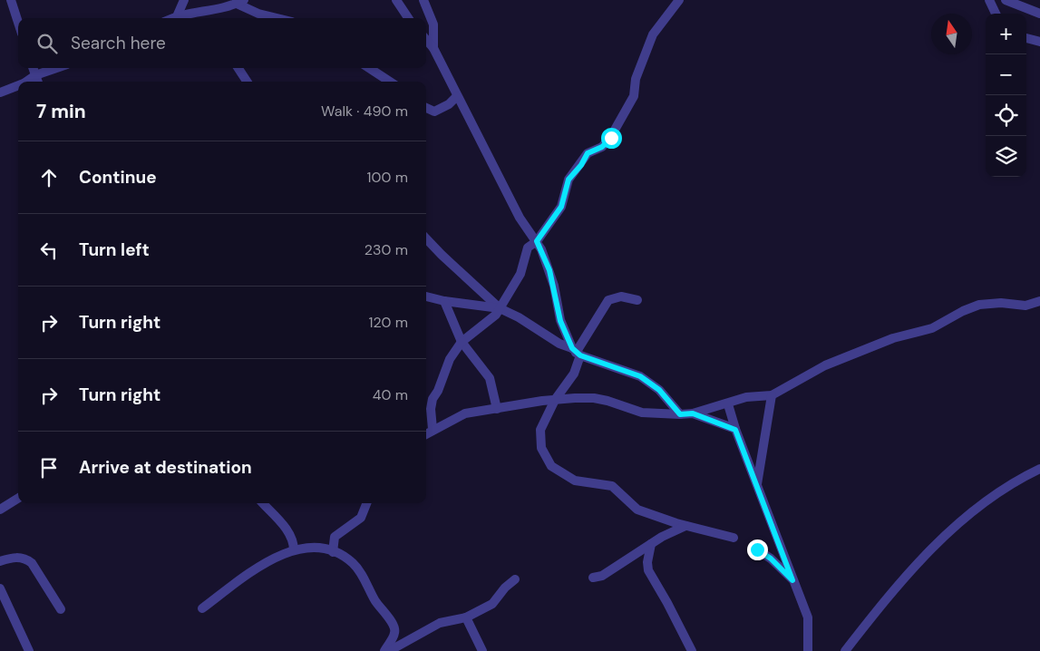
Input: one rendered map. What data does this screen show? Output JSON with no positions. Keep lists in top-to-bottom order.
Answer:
{
  "north": "top",
  "page": {
    "map_buttons": ["+", "−"],
    "search": "Search here",
    "heading": ["7 min", "Walk · 490 m"],
    "list": [
      ["Continue", "100 m"],
      ["Turn left", "230 m"],
      ["Turn right", "120 m"],
      ["Turn right", "40 m"],
      "Arrive at destination"
    ]
  }
}
